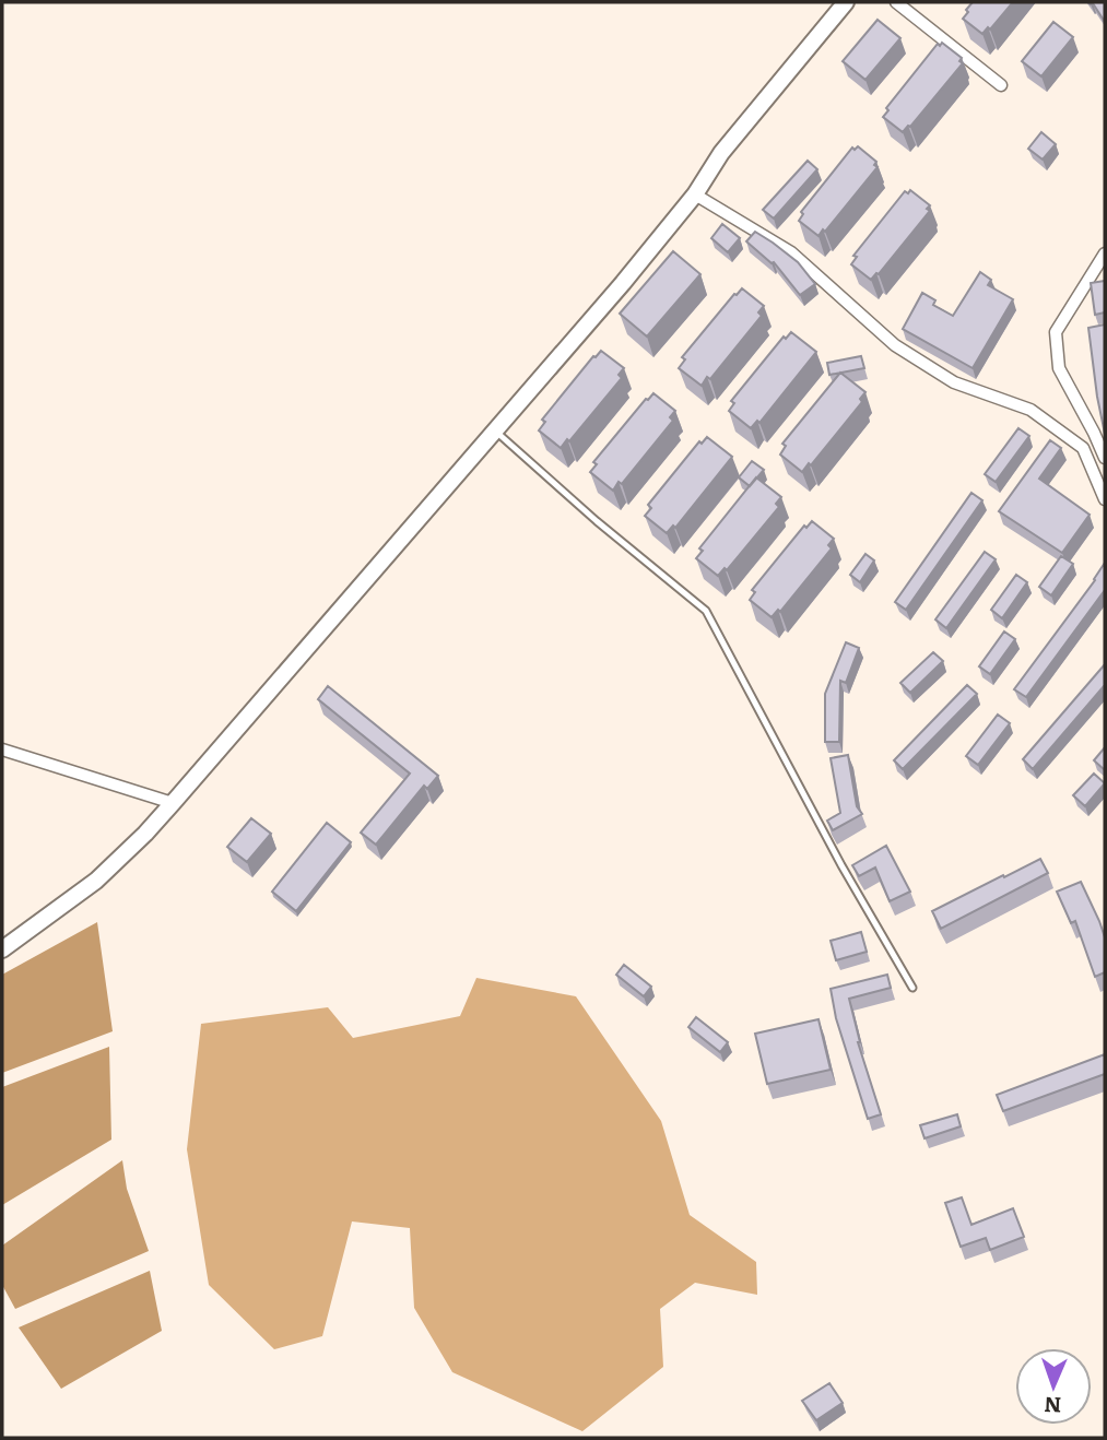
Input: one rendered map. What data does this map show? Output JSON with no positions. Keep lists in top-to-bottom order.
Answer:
{
  "north": "bottom"
}
